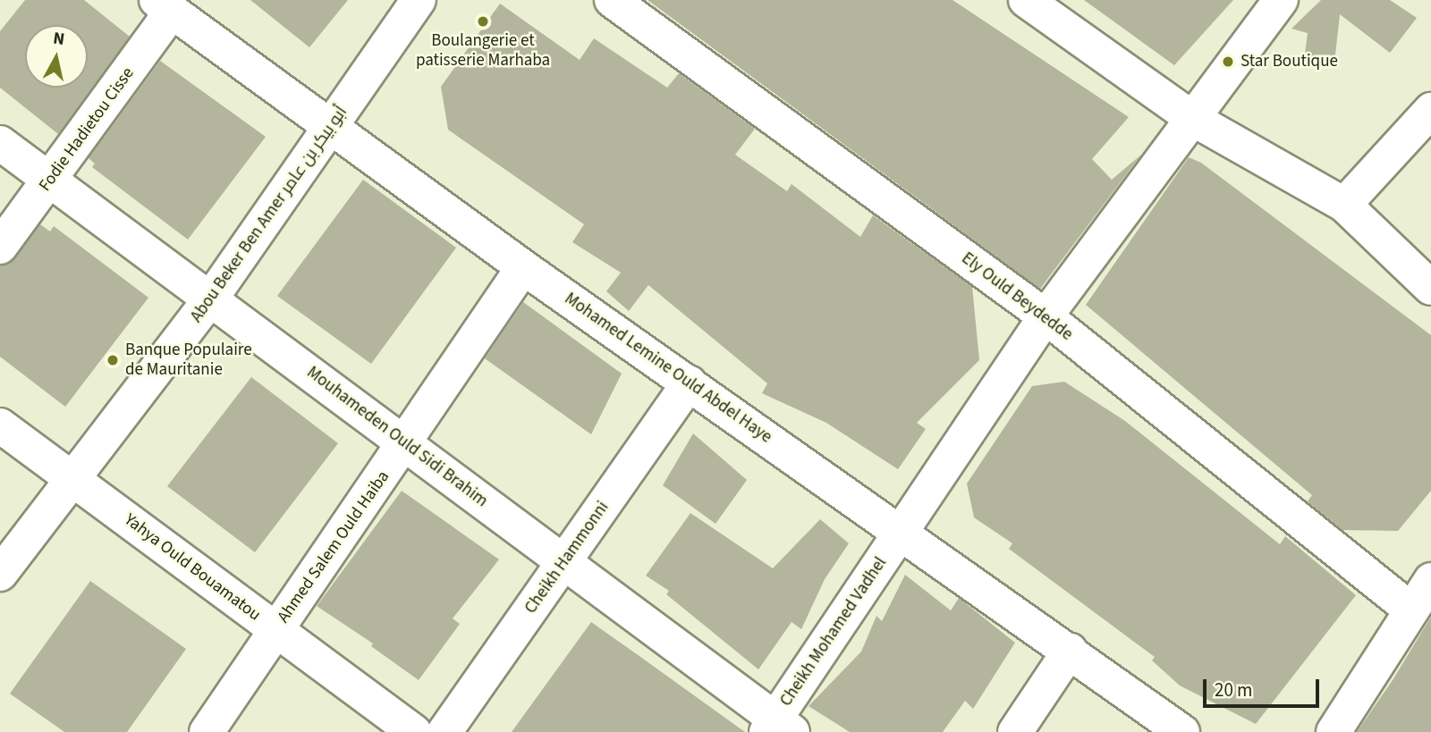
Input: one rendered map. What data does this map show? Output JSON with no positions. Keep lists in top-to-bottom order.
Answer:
{
  "streets": {
    "street": [
      "Fodie Hadietou Cisse",
      "Abou Beker Ben Amer أبو بيكر بن عامر",
      "Ely Ould Beydedde",
      "Mohamed Lemine Ould Abdel Haye",
      "Mouhameden Ould Sidi Brahim",
      "Ahmed Salem Ould Haiba",
      "Cheikh Hammonni",
      "Yahya Ould Bouamatou",
      "Cheikh Mohamed Vadhel"
    ]
  },
  "crossings": [
    ["Fodie Hadietou Cisse", "Mohamed Lemine Ould Abdel Haye"],
    ["Fodie Hadietou Cisse", "Mouhameden Ould Sidi Brahim"],
    ["Abou Beker Ben Amer أبو بيكر بن عامر", "Mohamed Lemine Ould Abdel Haye"],
    ["Abou Beker Ben Amer أبو بيكر بن عامر", "Mouhameden Ould Sidi Brahim"],
    ["Abou Beker Ben Amer أبو بيكر بن عامر", "Yahya Ould Bouamatou"],
    ["Ely Ould Beydedde", "Cheikh Mohamed Vadhel"],
    ["Mohamed Lemine Ould Abdel Haye", "Ahmed Salem Ould Haiba"],
    ["Mohamed Lemine Ould Abdel Haye", "Cheikh Hammonni"],
    ["Mohamed Lemine Ould Abdel Haye", "Cheikh Mohamed Vadhel"],
    ["Mouhameden Ould Sidi Brahim", "Ahmed Salem Ould Haiba"],
    ["Mouhameden Ould Sidi Brahim", "Cheikh Hammonni"],
    ["Mouhameden Ould Sidi Brahim", "Cheikh Mohamed Vadhel"],
    ["Ahmed Salem Ould Haiba", "Yahya Ould Bouamatou"]
  ],
  "places": ["Boulangerie et patisserie Marhaba", "Star Boutique", "Banque Populaire de Mauritanie"],
  "scale_bar": "20 m",
  "north": "top"
}
